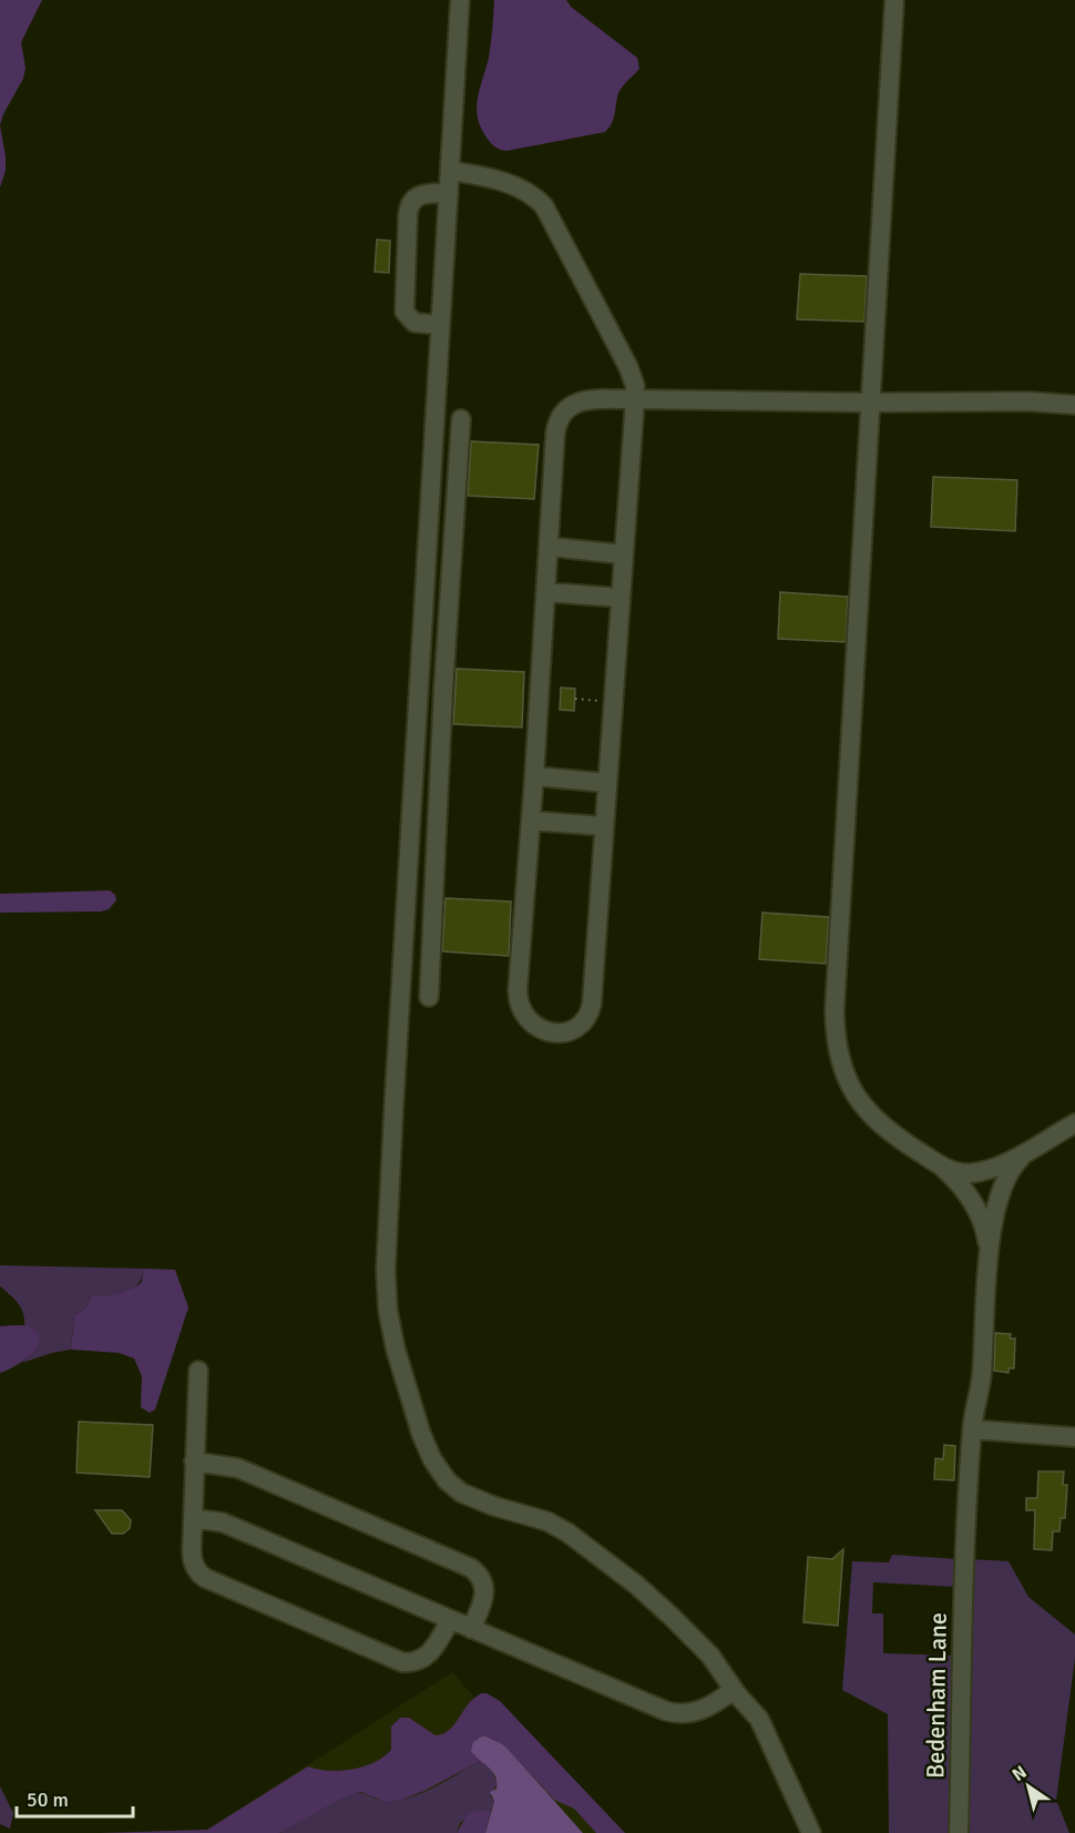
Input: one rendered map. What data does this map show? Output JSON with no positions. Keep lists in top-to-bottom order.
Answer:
{
  "streets": {
    "street": ["Bedenham Lane"]
  },
  "scale_bar": "50 m",
  "north": "top left"
}
